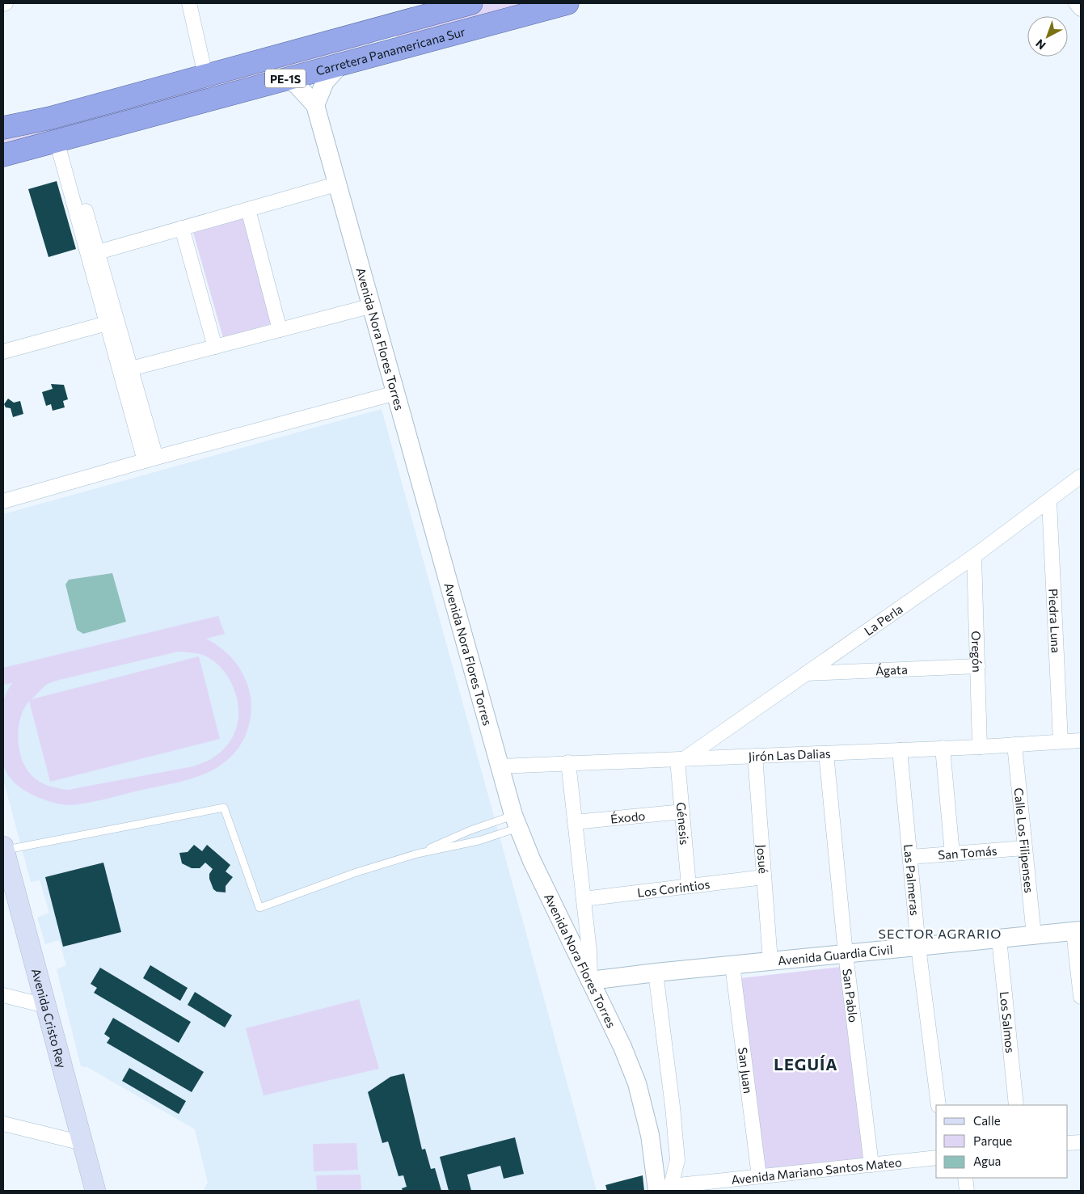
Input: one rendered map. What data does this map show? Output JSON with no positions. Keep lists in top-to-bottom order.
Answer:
{
  "streets": {
    "highway": ["Carretera Panamericana Sur", "PE-1S"],
    "main road": ["Avenida Cristo Rey"],
    "street": [
      "Avenida Nora Flores Torres",
      "La Perla",
      "Piedra Luna",
      "Oregón",
      "Ágata",
      "Jirón Las Dalias",
      "Éxodo",
      "Génesis",
      "Calle Los Filipenses",
      "San Tomás",
      "Josué",
      "Las Palmeras",
      "Los Corintios",
      "Avenida Guardia Civil",
      "San Pablo",
      "Los Salmos",
      "San Juan",
      "Avenida Mariano Santos Mateo"
    ]
  },
  "crossings": [
    ["Carretera Panamericana Sur", "Avenida Nora Flores Torres"],
    ["Avenida Nora Flores Torres", "Jirón Las Dalias"],
    ["Avenida Nora Flores Torres", "Avenida Guardia Civil"],
    ["Avenida Nora Flores Torres", "Avenida Mariano Santos Mateo"],
    ["La Perla", "Piedra Luna"],
    ["La Perla", "Oregón"],
    ["La Perla", "Ágata"],
    ["La Perla", "Jirón Las Dalias"],
    ["La Perla", "Génesis"],
    ["Piedra Luna", "Jirón Las Dalias"],
    ["Oregón", "Ágata"],
    ["Oregón", "Jirón Las Dalias"],
    ["Jirón Las Dalias", "Génesis"],
    ["Jirón Las Dalias", "Calle Los Filipenses"],
    ["Jirón Las Dalias", "Josué"],
    ["Jirón Las Dalias", "Las Palmeras"],
    ["Jirón Las Dalias", "San Pablo"],
    ["Éxodo", "Génesis"],
    ["Génesis", "Los Corintios"],
    ["Calle Los Filipenses", "San Tomás"],
    ["Calle Los Filipenses", "Avenida Guardia Civil"],
    ["San Tomás", "Las Palmeras"],
    ["Josué", "Los Corintios"],
    ["Josué", "Avenida Guardia Civil"],
    ["Las Palmeras", "Avenida Guardia Civil"],
    ["Avenida Guardia Civil", "San Pablo"],
    ["Avenida Guardia Civil", "Los Salmos"],
    ["Avenida Guardia Civil", "San Juan"],
    ["San Pablo", "Avenida Mariano Santos Mateo"],
    ["San Juan", "Avenida Mariano Santos Mateo"]
  ],
  "districts": ["SECTOR AGRARIO", "LEGUÍA"],
  "legend": ["Calle", "Parque", "Agua"],
  "north": "bottom left"
}
